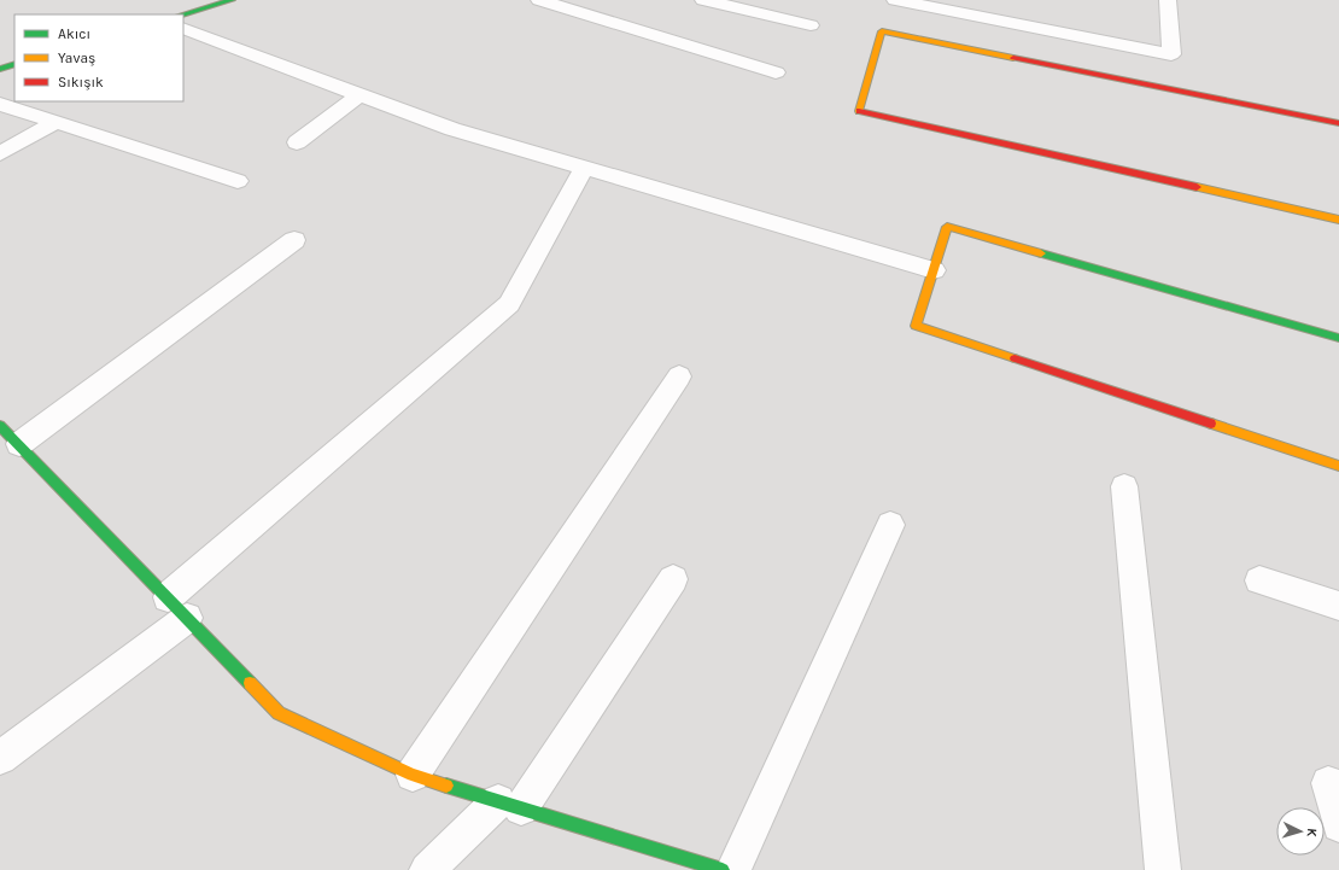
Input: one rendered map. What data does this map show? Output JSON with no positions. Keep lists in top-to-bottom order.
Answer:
{
  "legend": ["Akıcı", "Yavaş", "Sıkışık"],
  "north": "right"
}
